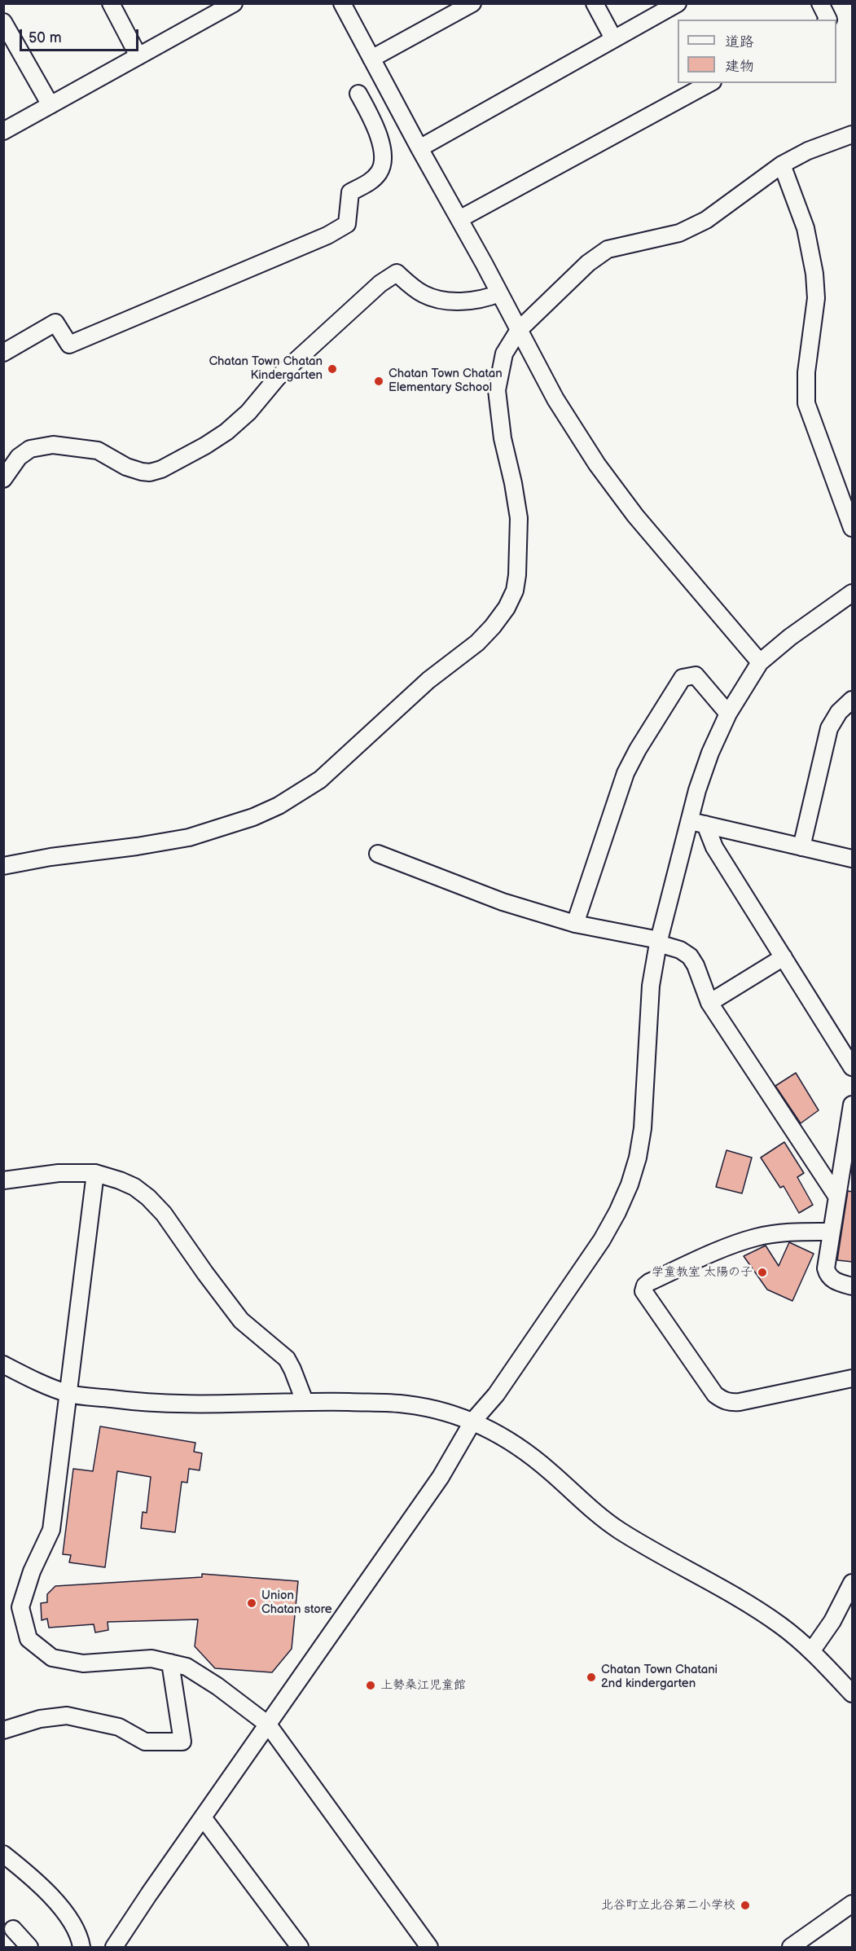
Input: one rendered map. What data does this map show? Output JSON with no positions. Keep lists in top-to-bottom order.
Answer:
{
  "places": [
    "Chatan Town Chatan Kindergarten",
    "Chatan Town Chatan Elementary School",
    "学童教室 太陽の子",
    "Union Chatan store",
    "Chatan Town Chatani 2nd kindergarten",
    "上勢桑江児童館",
    "北谷町立北谷第二小学校"
  ],
  "legend": ["道路", "建物"],
  "scale_bar": "50 m"
}
